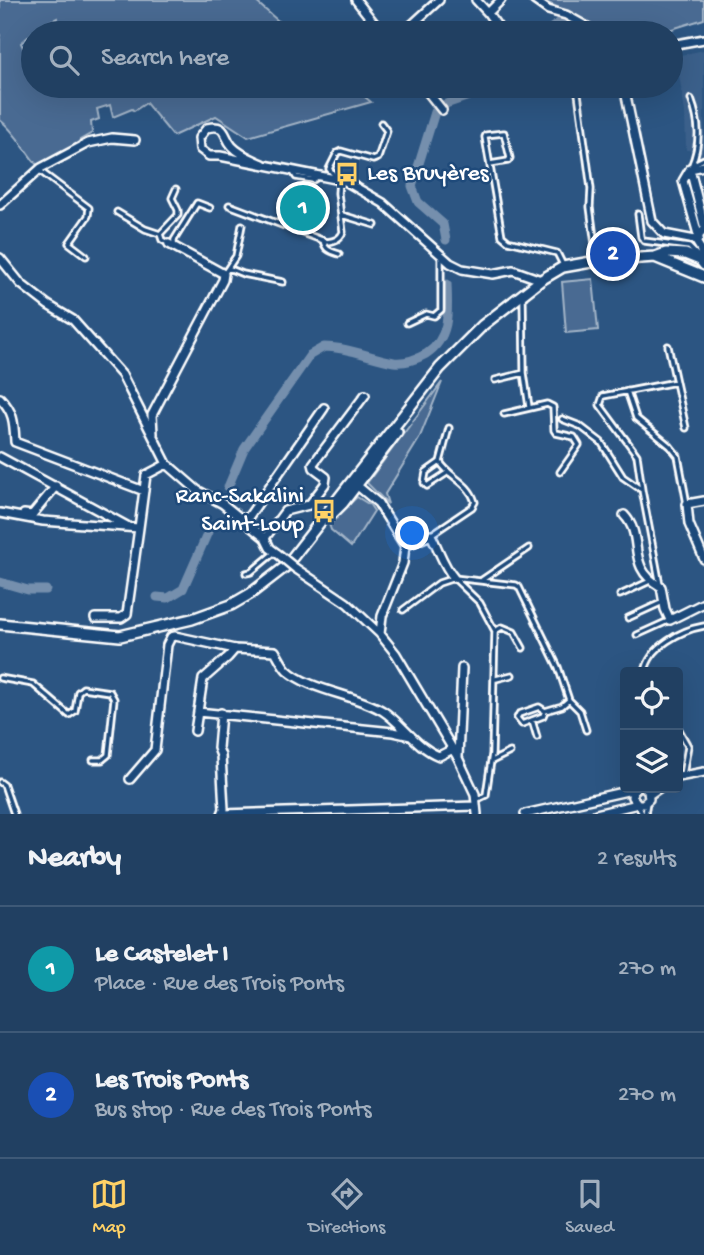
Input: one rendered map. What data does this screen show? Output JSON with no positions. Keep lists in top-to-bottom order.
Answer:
{
  "places": {
    "bus stop": ["Les Bruyères", "Ranc-Sakalini Saint-Loup"]
  },
  "page": {
    "search": "Search here",
    "pins": ["1", "2"],
    "heading": ["Nearby", "2 results"],
    "list": [
      {
        "mark": "1",
        "name": "Le Castelet I",
        "note": "Place · Rue des Trois Ponts",
        "value": "270 m"
      },
      {
        "mark": "2",
        "name": "Les Trois Ponts",
        "note": "Bus stop · Rue des Trois Ponts",
        "value": "270 m"
      }
    ],
    "nav": ["Map", "Directions", "Saved"]
  }
}
